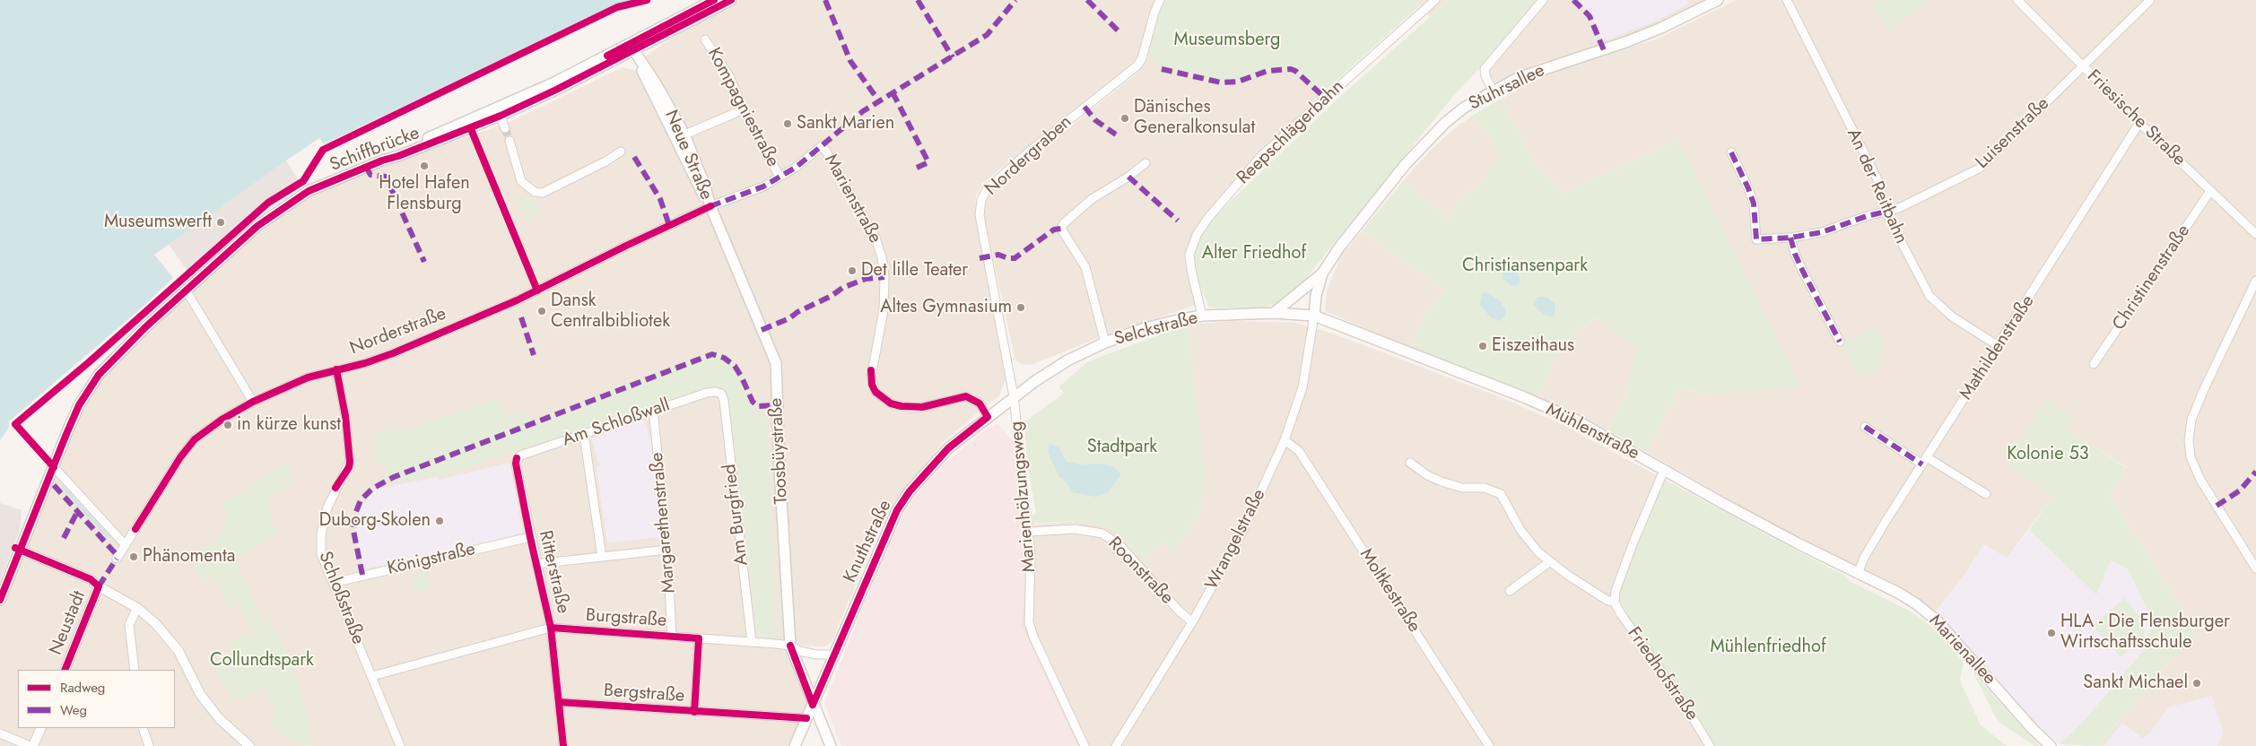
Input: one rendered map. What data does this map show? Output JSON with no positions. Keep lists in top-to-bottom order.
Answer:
{
  "streets": {
    "main road": [
      "Stuhrsallee",
      "Schiffbrücke",
      "Neue Straße",
      "Selckstraße",
      "Mühlenstraße",
      "Toosbüystraße",
      "Knuthstraße",
      "Marienallee"
    ],
    "street": [
      "Kompagniestraße",
      "Friesische Straße",
      "Reepschlägerbahn",
      "Luisenstraße",
      "Nordergraben",
      "An der Reitbahn",
      "Marienstraße",
      "Christinenstraße",
      "Norderstraße",
      "Mathildenstraße",
      "Am Schloßwall",
      "Marienhölzungsweg",
      "Am Burgfried",
      "Margarethenstraße",
      "Wrangelstraße",
      "Königstraße",
      "Roonstraße",
      "Ritterstraße",
      "Moltkestraße",
      "Schloßstraße",
      "Burgstraße",
      "Neustadt",
      "Friedhofstraße",
      "Bergstraße"
    ]
  },
  "crossings": [
    ["Stuhrsallee", "Selckstraße"],
    ["Stuhrsallee", "Mühlenstraße"],
    ["Stuhrsallee", "Wrangelstraße"],
    ["Kompagniestraße", "Norderstraße"],
    ["Friesische Straße", "Luisenstraße"],
    ["Friesische Straße", "Christinenstraße"],
    ["Friesische Straße", "Mathildenstraße"],
    ["Reepschlägerbahn", "Selckstraße"],
    ["Luisenstraße", "An der Reitbahn"],
    ["Schiffbrücke", "Neue Straße"],
    ["Neue Straße", "Norderstraße"],
    ["Neue Straße", "Toosbüystraße"],
    ["Nordergraben", "Selckstraße"],
    ["Nordergraben", "Marienhölzungsweg"],
    ["Nordergraben", "Knuthstraße"],
    ["An der Reitbahn", "Mathildenstraße"],
    ["Marienstraße", "Norderstraße"],
    ["Marienstraße", "Knuthstraße"],
    ["Selckstraße", "Mühlenstraße"],
    ["Selckstraße", "Marienhölzungsweg"],
    ["Selckstraße", "Wrangelstraße"],
    ["Selckstraße", "Knuthstraße"],
    ["Norderstraße", "Toosbüystraße"],
    ["Norderstraße", "Schloßstraße"],
    ["Mathildenstraße", "Mühlenstraße"],
    ["Mathildenstraße", "Marienallee"],
    ["Am Schloßwall", "Am Burgfried"],
    ["Am Schloßwall", "Margarethenstraße"],
    ["Am Schloßwall", "Ritterstraße"],
    ["Mühlenstraße", "Wrangelstraße"],
    ["Mühlenstraße", "Marienallee"],
    ["Toosbüystraße", "Knuthstraße"],
    ["Toosbüystraße", "Burgstraße"],
    ["Marienhölzungsweg", "Knuthstraße"],
    ["Marienhölzungsweg", "Roonstraße"],
    ["Am Burgfried", "Burgstraße"],
    ["Margarethenstraße", "Burgstraße"],
    ["Wrangelstraße", "Roonstraße"],
    ["Wrangelstraße", "Moltkestraße"],
    ["Knuthstraße", "Burgstraße"],
    ["Knuthstraße", "Bergstraße"],
    ["Königstraße", "Ritterstraße"],
    ["Königstraße", "Schloßstraße"],
    ["Ritterstraße", "Burgstraße"],
    ["Ritterstraße", "Bergstraße"],
    ["Schloßstraße", "Burgstraße"]
  ],
  "parks": [
    "Museumsberg",
    "Alter Friedhof",
    "Christiansenpark",
    "Stadtpark",
    "Kolonie 53",
    "Mühlenfriedhof",
    "Collundtspark"
  ],
  "places": [
    "Dänisches Generalkonsulat",
    "Sankt Marien",
    "Hotel Hafen Flensburg",
    "Museumswerft",
    "Det lille Teater",
    "Altes Gymnasium",
    "Dansk Centralbibliotek",
    "Eiszeithaus",
    "in kürze kunst",
    "Duborg-Skolen",
    "Phänomenta",
    "HLA - Die Flensburger Wirtschaftsschule",
    "Sankt Michael"
  ],
  "legend": ["Radweg", "Weg"]
}
